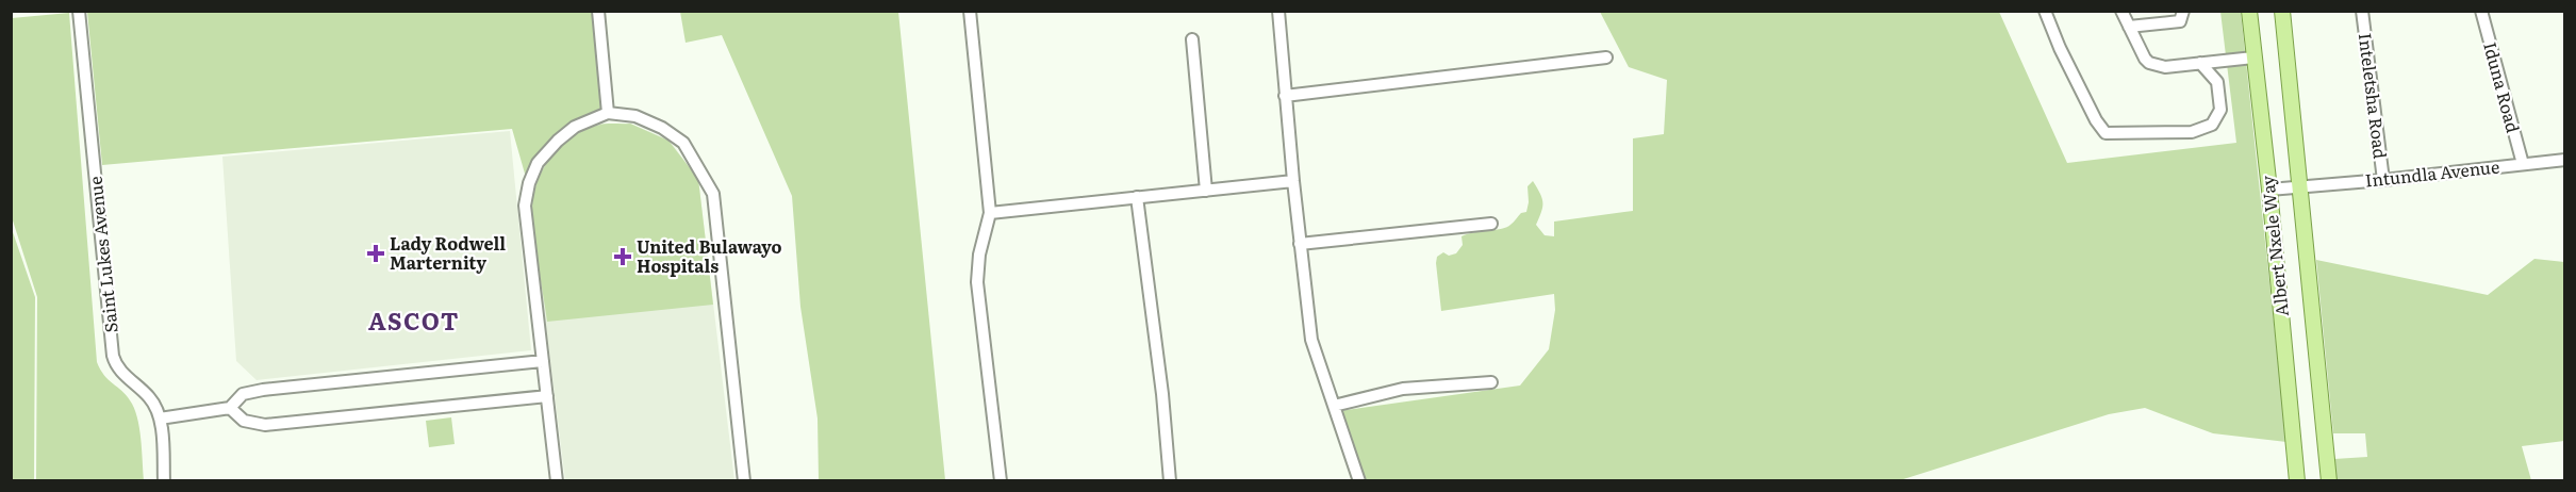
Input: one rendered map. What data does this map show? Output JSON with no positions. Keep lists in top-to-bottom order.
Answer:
{
  "streets": {
    "main road": ["Albert Nxele Way"],
    "street": [
      "Iduna Road",
      "Inteletsha Road",
      "Intundla Avenue",
      "Saint Lukes Avenue"
    ]
  },
  "crossings": [
    ["Iduna Road", "Intundla Avenue"],
    ["Inteletsha Road", "Intundla Avenue"],
    ["Intundla Avenue", "Albert Nxele Way"]
  ],
  "districts": ["ASCOT"],
  "places": {
    "health": ["Lady Rodwell Marternity", "United Bulawayo Hospitals"]
  }
}
